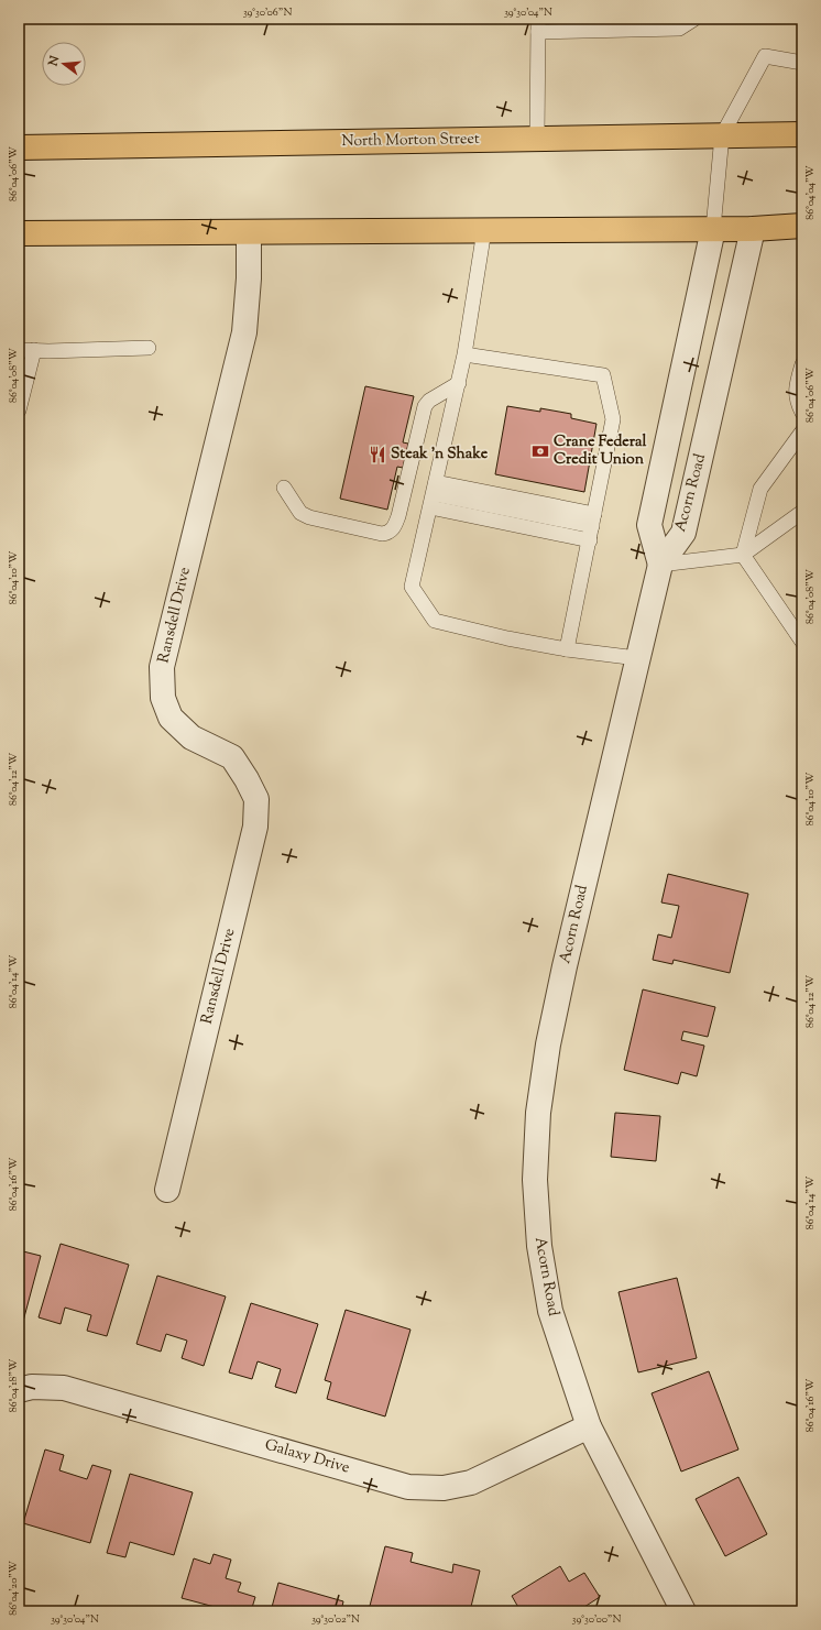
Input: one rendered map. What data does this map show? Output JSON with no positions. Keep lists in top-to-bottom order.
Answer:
{
  "streets": {
    "main road": ["North Morton Street"],
    "street": ["Acorn Road", "Ransdell Drive", "Galaxy Drive"]
  },
  "crossings": [
    ["Acorn Road", "Galaxy Drive"]
  ],
  "places": {
    "bank": ["Crane Federal Credit Union"],
    "restaurant": ["Steak 'n Shake"]
  },
  "north": "left",
  "coordinates": [
    "39°30'06\"N",
    "39°30'04\"N",
    "86°04'06\"W",
    "86°04'04\"W",
    "86°04'08\"W",
    "86°04'10\"W",
    "86°04'12\"W",
    "86°04'14\"W",
    "86°04'16\"W",
    "86°04'18\"W",
    "86°04'20\"W",
    "39°30'02\"N",
    "39°30'00\"N"
  ]
}
